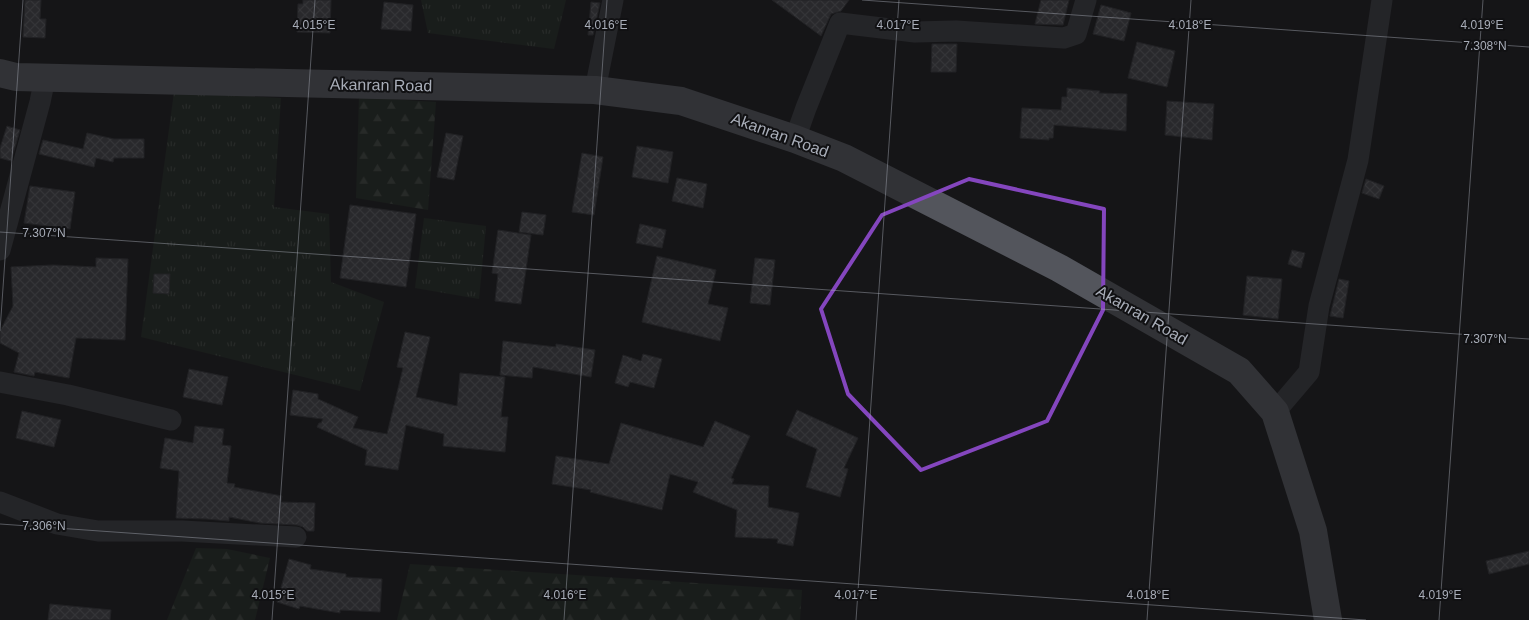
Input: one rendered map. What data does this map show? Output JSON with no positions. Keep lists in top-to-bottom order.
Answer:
{
  "streets": {
    "main road": ["Akanran Road"]
  },
  "coordinates": [
    "4.015°E",
    "4.016°E",
    "4.017°E",
    "4.018°E",
    "4.019°E",
    "7.308°N",
    "7.307°N",
    "7.306°N"
  ]
}
